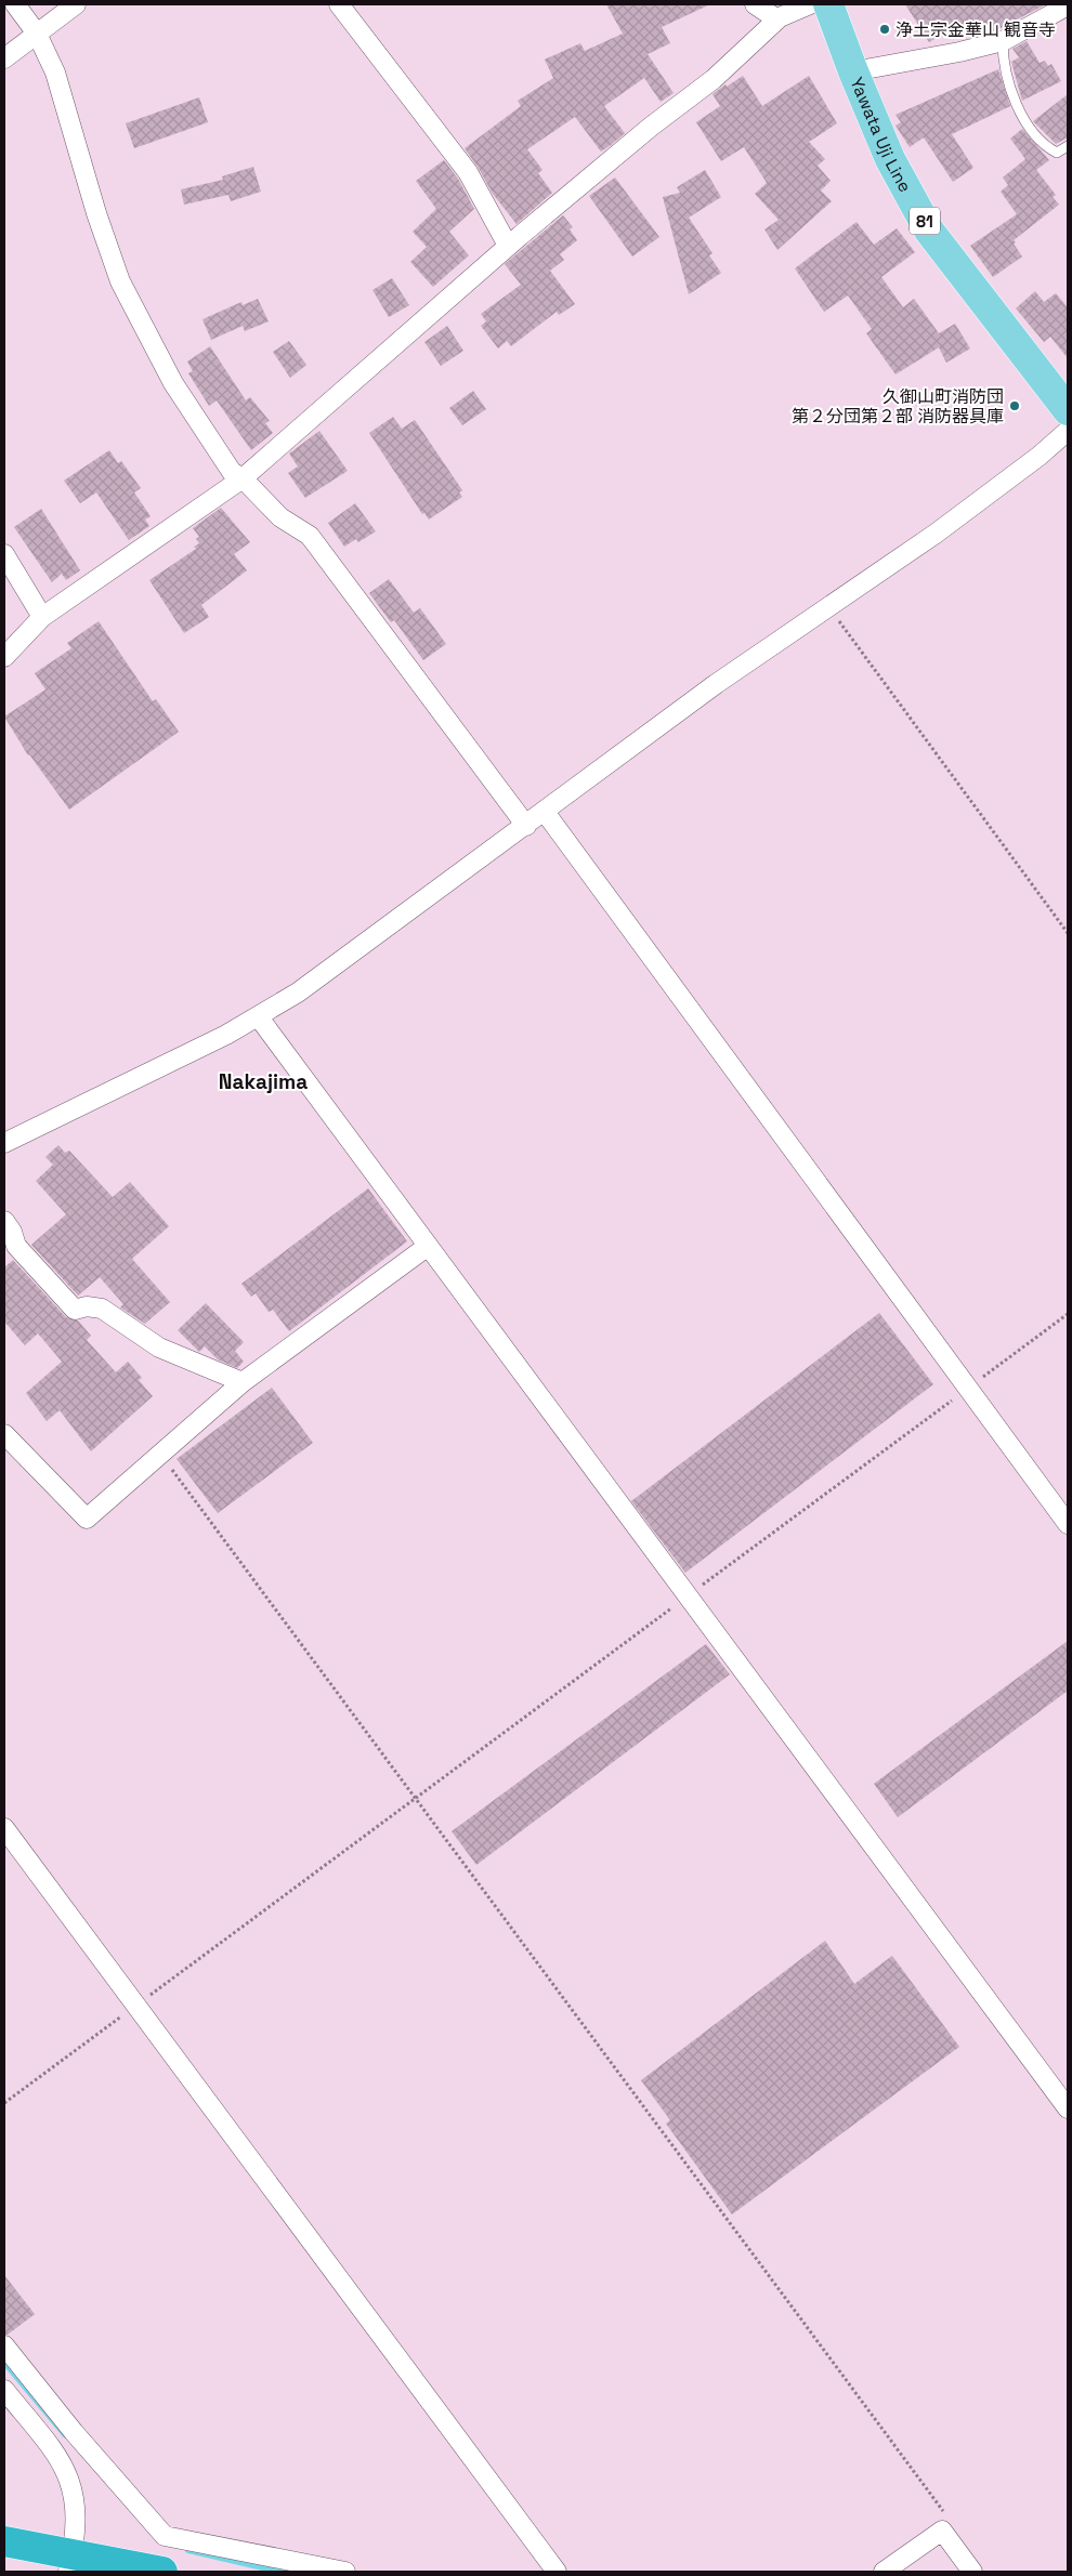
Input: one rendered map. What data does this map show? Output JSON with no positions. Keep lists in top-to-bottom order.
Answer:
{
  "streets": {
    "main road": ["Yawata Uji Line", "81"]
  },
  "districts": ["Nakajima"],
  "places": ["浄土宗金華山 観音寺", "久御山町消防団 第２分団第２部 消防器具庫"]
}
